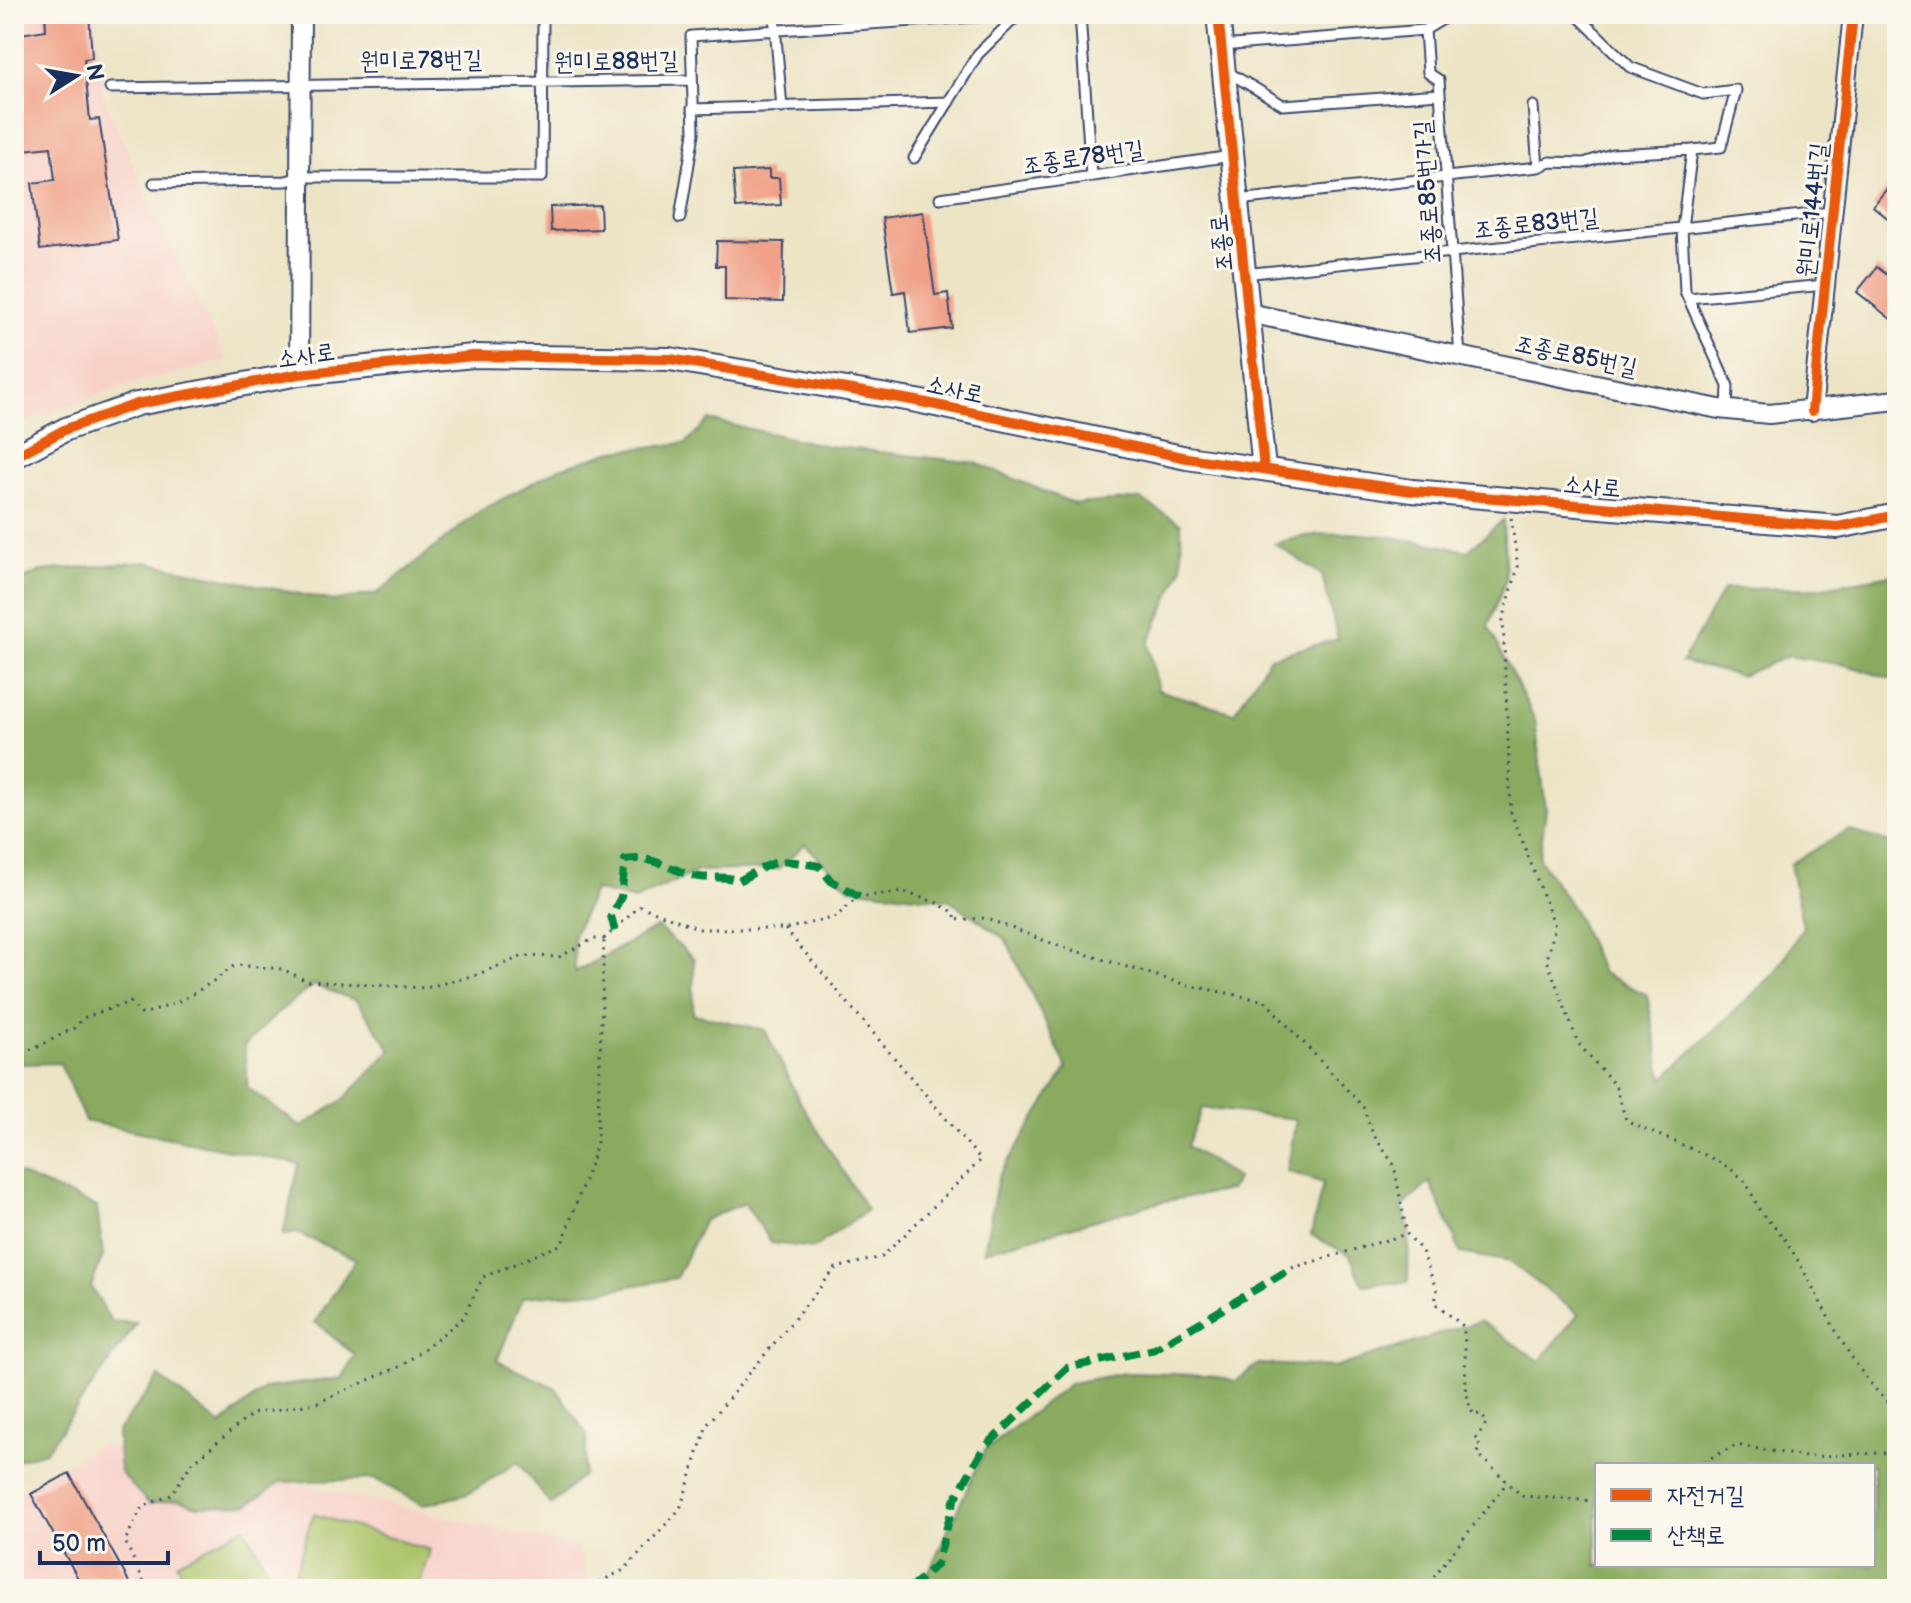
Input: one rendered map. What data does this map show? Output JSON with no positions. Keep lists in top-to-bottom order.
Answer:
{
  "streets": {
    "street": [
      "원미로144번길",
      "조종로",
      "소사로",
      "조종로85번길"
    ],
    "lane": [
      "원미로78번길",
      "원미로88번길",
      "조종로78번길",
      "조종로85번가길",
      "조종로83번길"
    ]
  },
  "crossings": [
    ["원미로78번길", "원미로88번길"],
    ["조종로78번길", "조종로"],
    ["조종로85번가길", "조종로83번길"],
    ["조종로85번가길", "조종로85번길"],
    ["원미로144번길", "조종로83번길"],
    ["원미로144번길", "조종로85번길"],
    ["조종로83번길", "조종로"],
    ["조종로", "소사로"],
    ["조종로", "조종로85번길"]
  ],
  "legend": ["자전거길", "산책로"],
  "scale_bar": "50 m",
  "north": "right"
}
